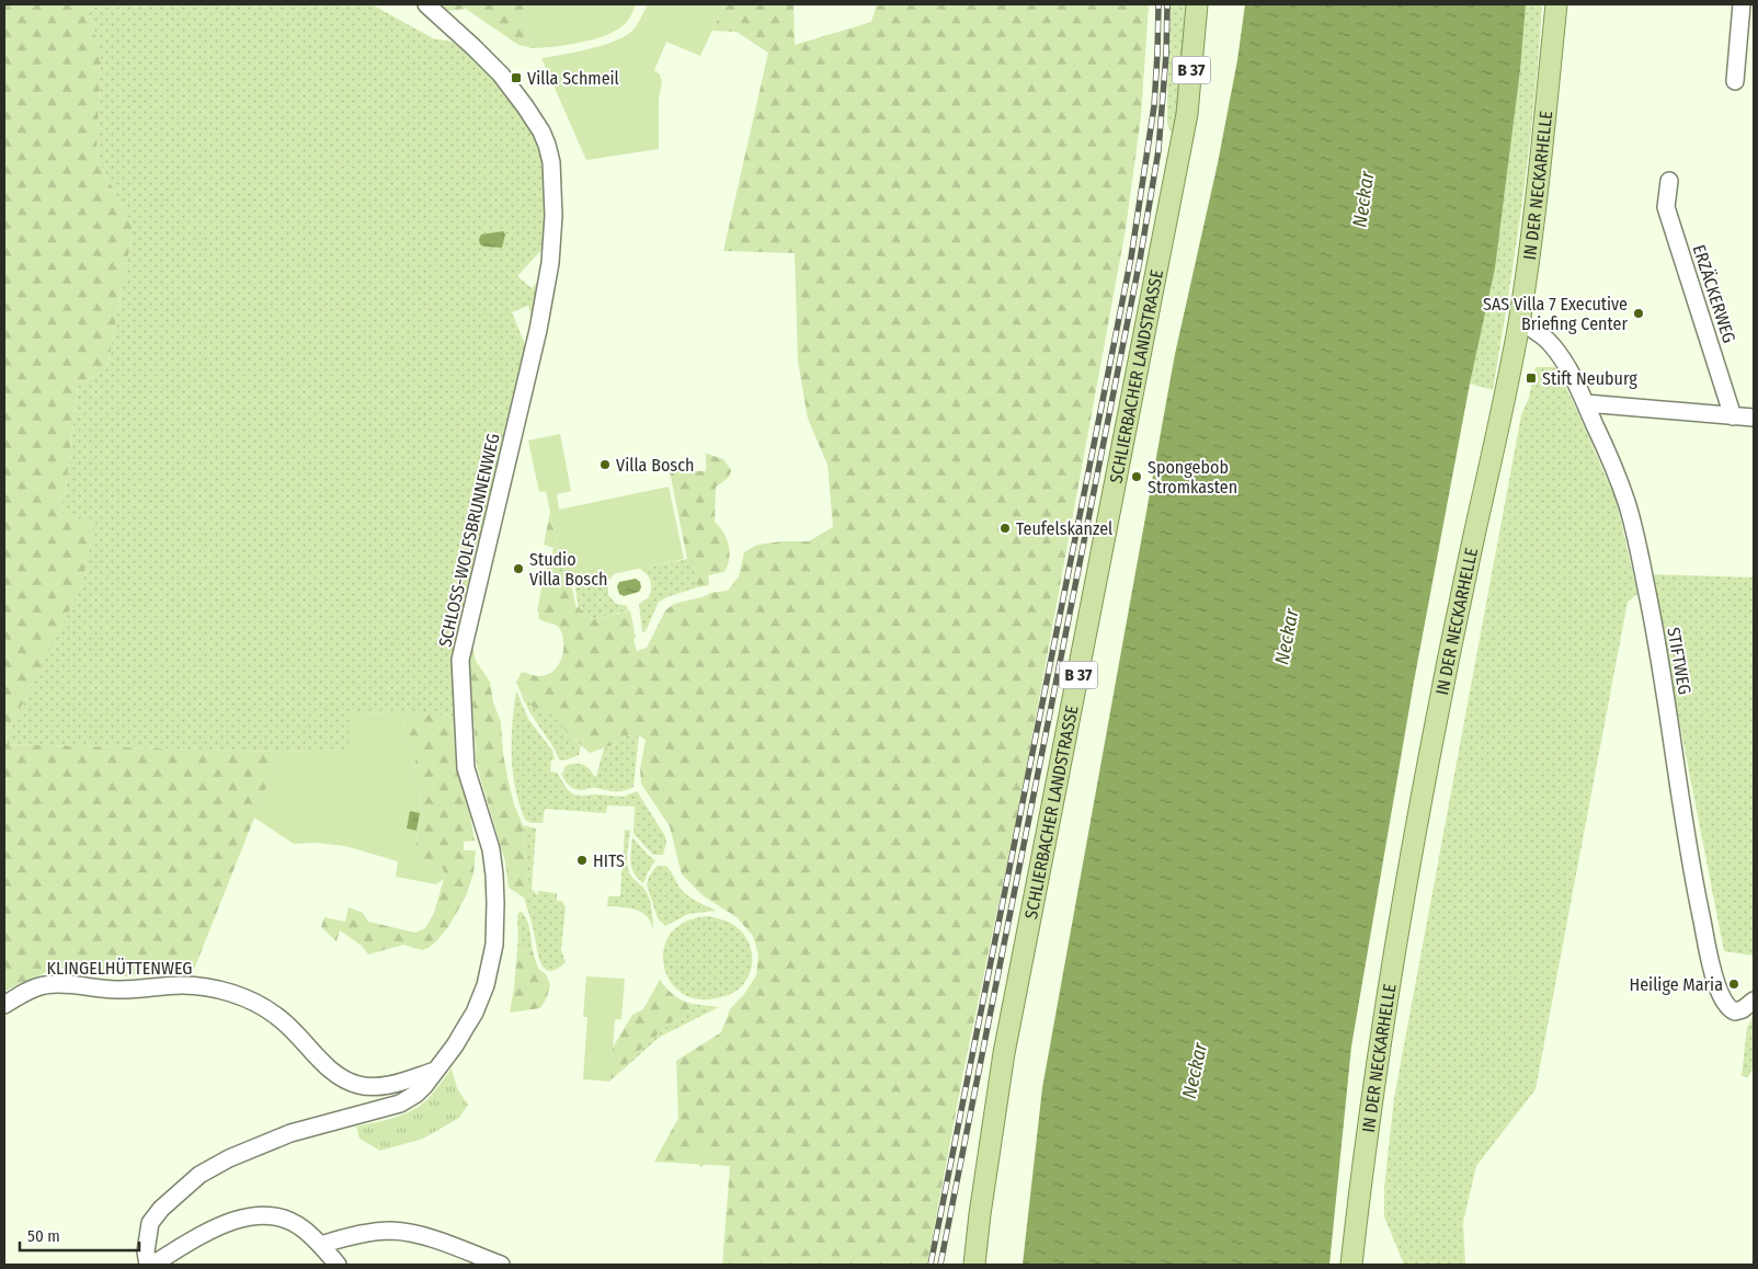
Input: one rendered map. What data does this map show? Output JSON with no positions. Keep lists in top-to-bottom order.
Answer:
{
  "streets": {
    "main road": ["B 37", "IN DER NECKARHELLE", "SCHLIERBACHER LANDSTRASSE"],
    "street": [
      "ERZÄCKERWEG",
      "SCHLOSS-WOLFSBRUNNENWEG",
      "STIFTWEG",
      "KLINGELHÜTTENWEG"
    ]
  },
  "crossings": [
    ["IN DER NECKARHELLE", "STIFTWEG"],
    ["SCHLOSS-WOLFSBRUNNENWEG", "KLINGELHÜTTENWEG"]
  ],
  "water": ["Neckar"],
  "places": {
    "transit": ["Villa Schmeil", "Stift Neuburg"],
    "other": [
      "SAS Villa 7 Executive Briefing Center",
      "Villa Bosch",
      "Spongebob Stromkasten",
      "Teufelskanzel",
      "Studio Villa Bosch",
      "HITS",
      "Heilige Maria"
    ]
  },
  "scale_bar": "50 m"
}
